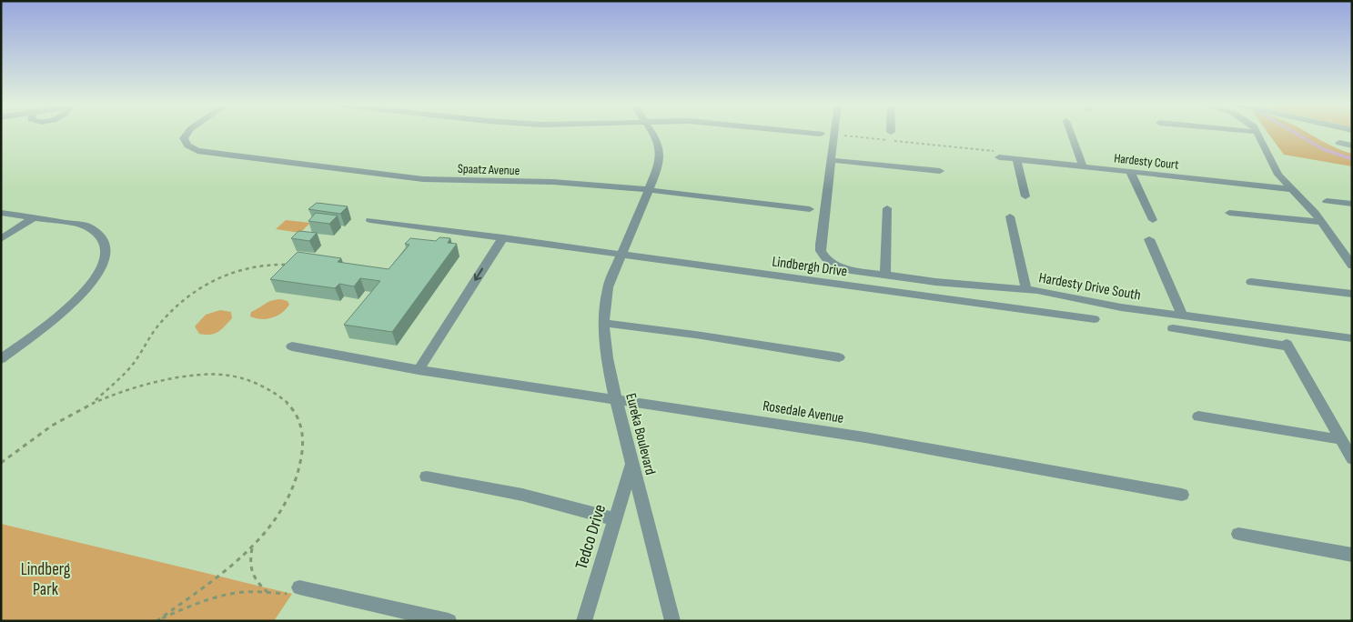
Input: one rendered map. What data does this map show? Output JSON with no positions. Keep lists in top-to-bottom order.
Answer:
{
  "streets": {
    "street": [
      "Hardesty Court",
      "Spaatz Avenue",
      "Lindbergh Drive",
      "Hardesty Drive South",
      "Rosedale Avenue",
      "Eureka Boulevard",
      "Tedco Drive"
    ]
  },
  "crossings": [
    ["Spaatz Avenue", "Eureka Boulevard"],
    ["Lindbergh Drive", "Eureka Boulevard"],
    ["Rosedale Avenue", "Eureka Boulevard"],
    ["Eureka Boulevard", "Tedco Drive"]
  ],
  "parks": ["Lindberg Park"]
}
